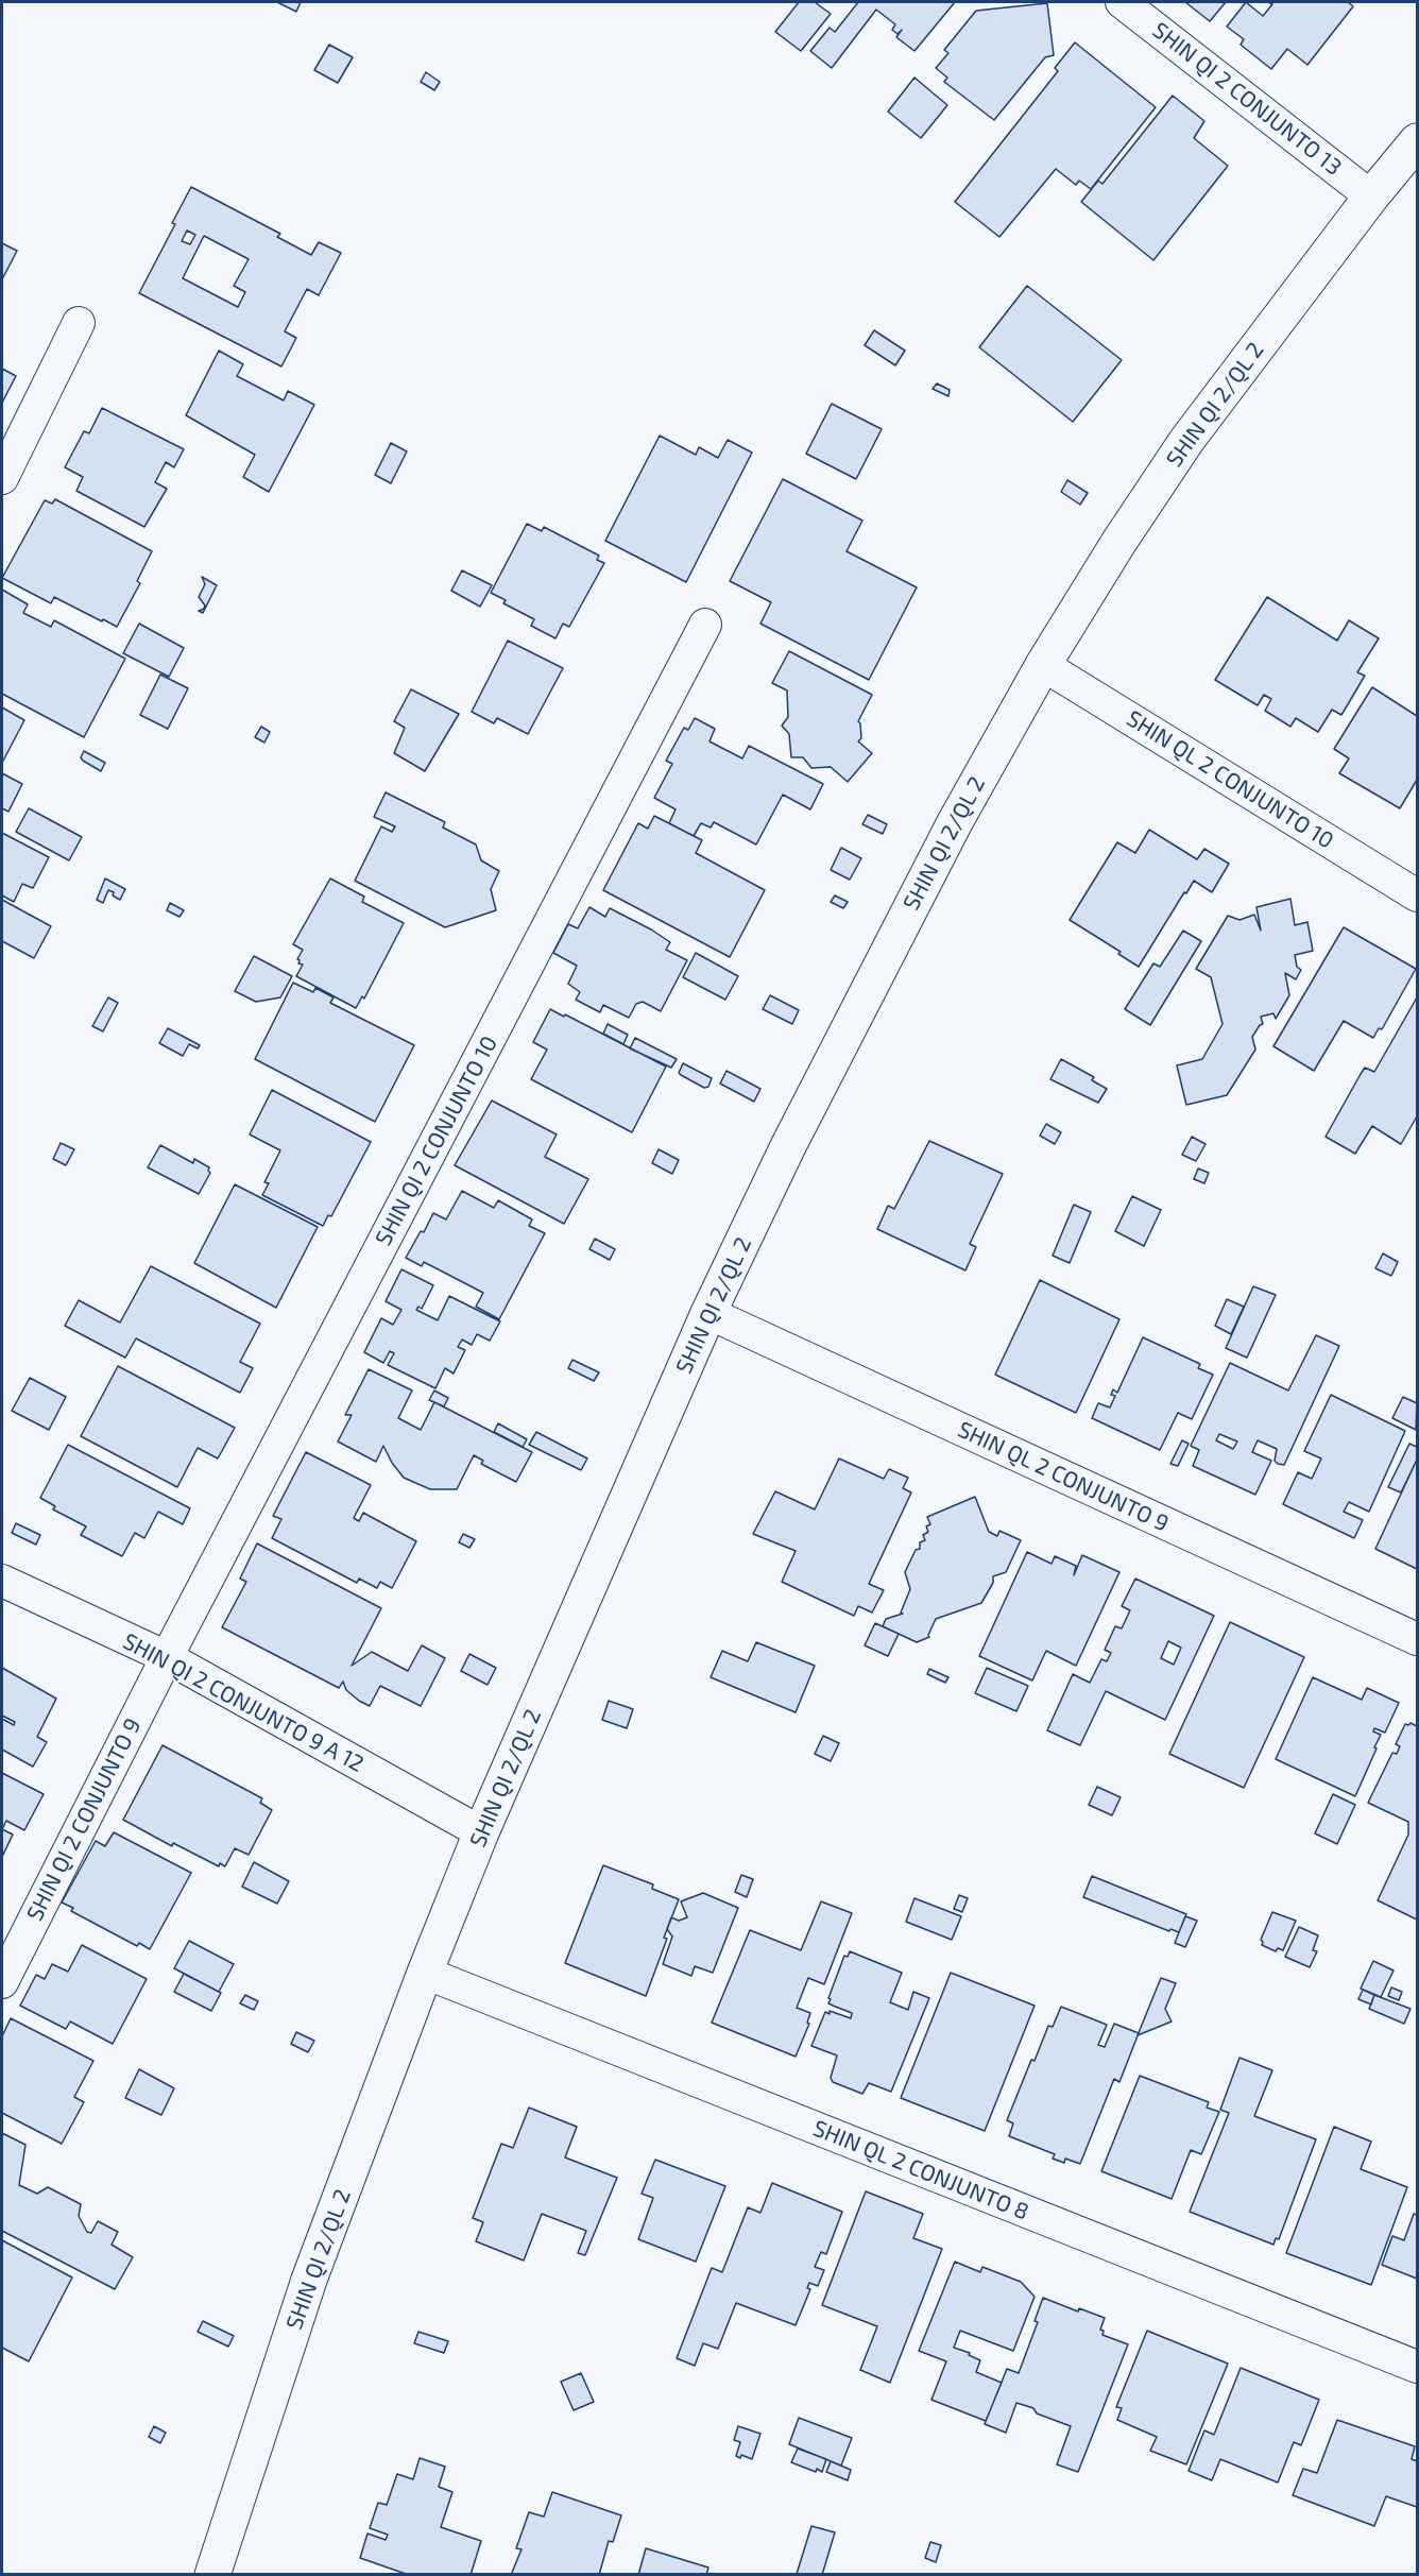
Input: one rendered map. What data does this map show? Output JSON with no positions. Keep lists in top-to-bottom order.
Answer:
{
  "streets": {
    "street": [
      "SHIN QI 2 CONJUNTO 13",
      "SHIN QI 2/QL 2",
      "SHIN QL 2 CONJUNTO 10",
      "SHIN QI 2 CONJUNTO 10",
      "SHIN QL 2 CONJUNTO 9",
      "SHIN QI 2 CONJUNTO 9 A 12",
      "SHIN QI 2 CONJUNTO 9",
      "SHIN QL 2 CONJUNTO 8"
    ]
  },
  "crossings": [
    ["SHIN QI 2 CONJUNTO 13", "SHIN QI 2/QL 2"],
    ["SHIN QI 2/QL 2", "SHIN QL 2 CONJUNTO 10"],
    ["SHIN QI 2/QL 2", "SHIN QL 2 CONJUNTO 9"],
    ["SHIN QI 2/QL 2", "SHIN QI 2 CONJUNTO 9 A 12"],
    ["SHIN QI 2/QL 2", "SHIN QL 2 CONJUNTO 8"],
    ["SHIN QI 2 CONJUNTO 10", "SHIN QI 2 CONJUNTO 9 A 12"],
    ["SHIN QI 2 CONJUNTO 10", "SHIN QI 2 CONJUNTO 9"],
    ["SHIN QI 2 CONJUNTO 9 A 12", "SHIN QI 2 CONJUNTO 9"]
  ]
}
